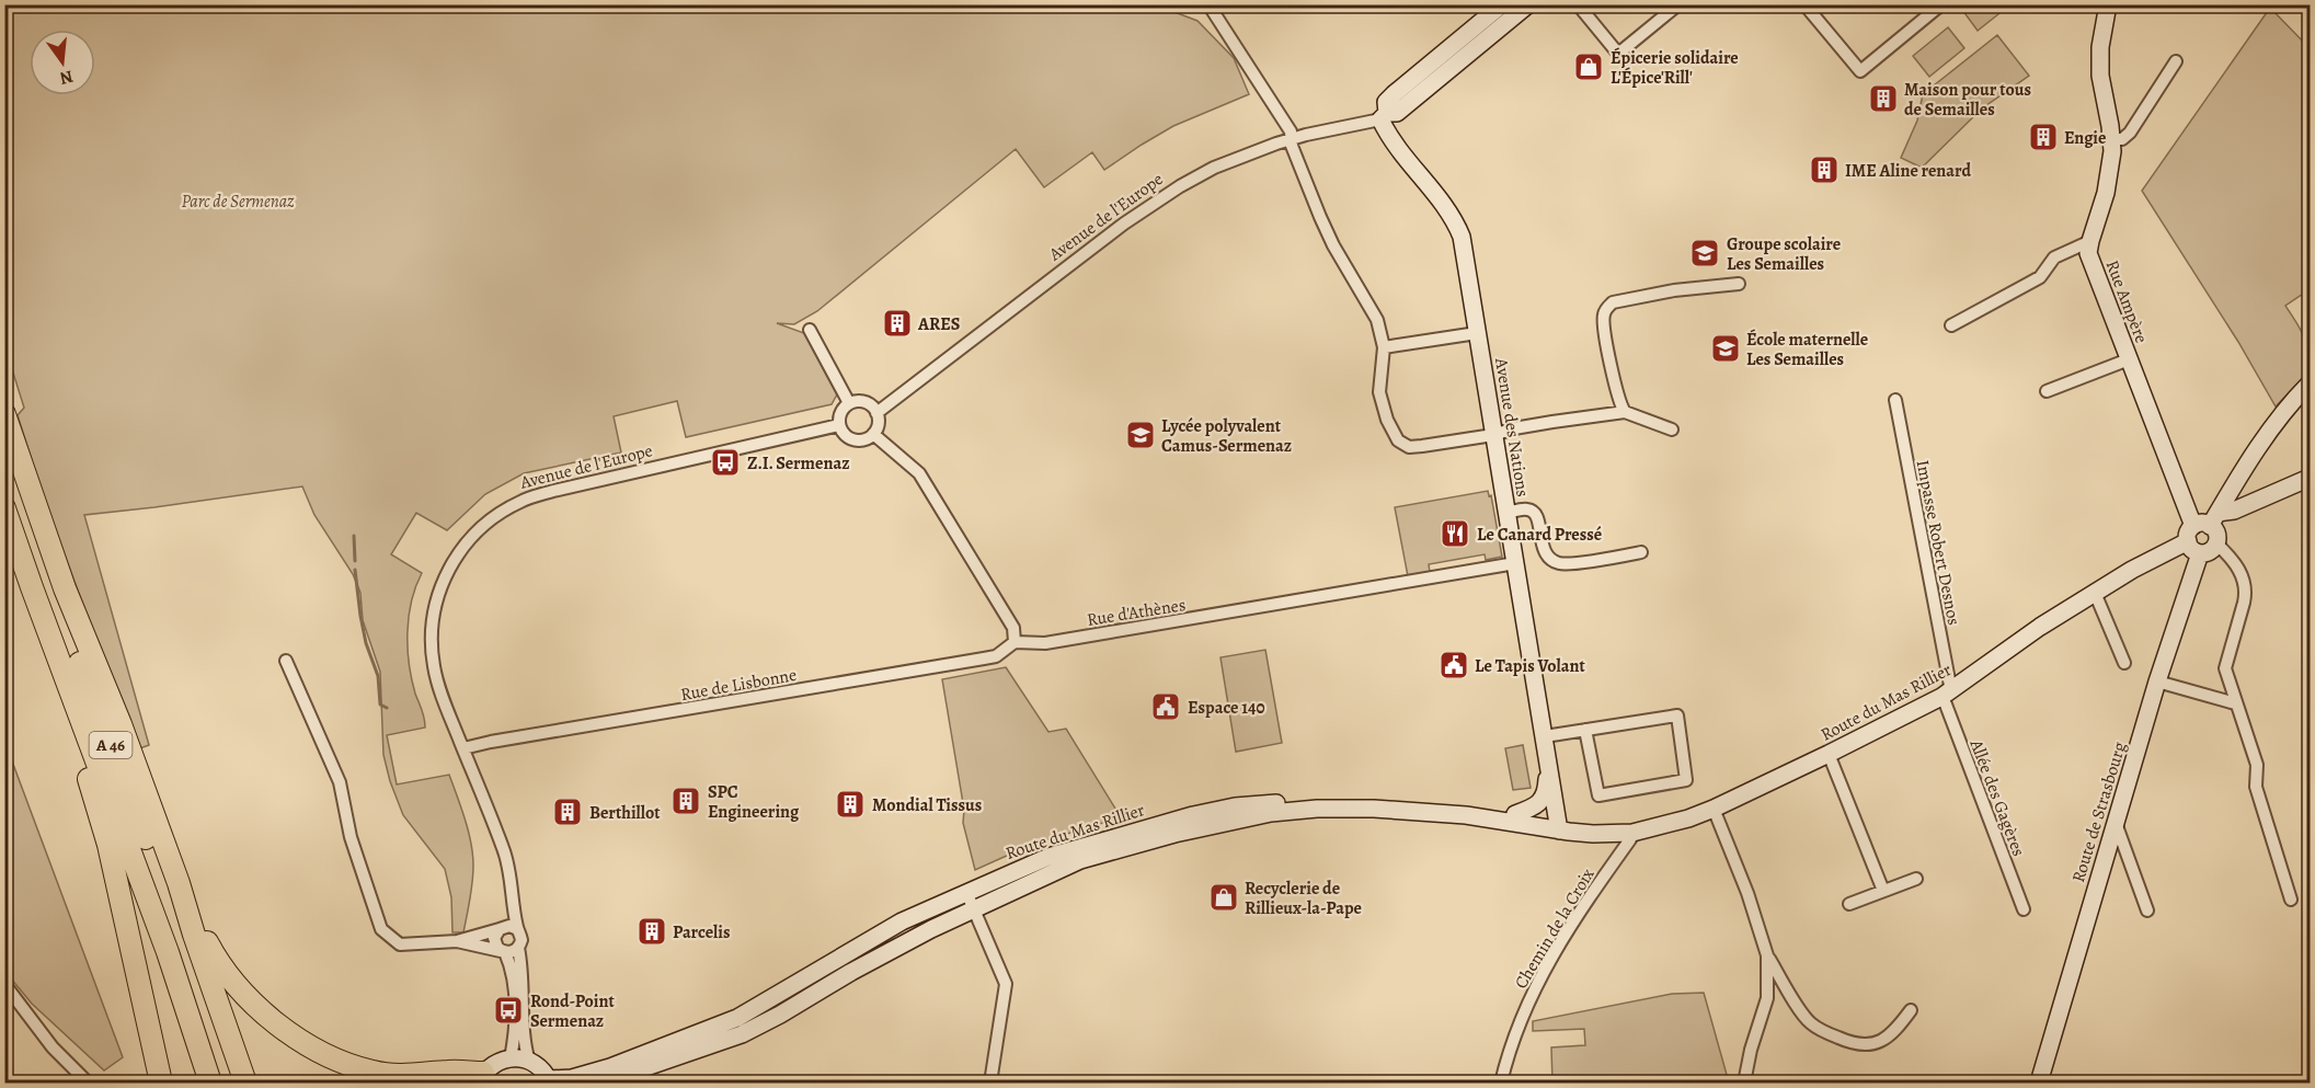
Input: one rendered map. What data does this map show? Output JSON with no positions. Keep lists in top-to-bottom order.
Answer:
{
  "streets": {
    "highway": ["A 46"],
    "main road": [
      "Avenue de l'Europe",
      "Rue Ampère",
      "Avenue des Nations",
      "Route du Mas Rillier",
      "Route de Strasbourg"
    ],
    "street": [
      "Impasse Robert Desnos",
      "Rue d'Athènes",
      "Rue de Lisbonne",
      "Allée des Gagères",
      "Chemin de la Croix"
    ]
  },
  "crossings": [
    ["Avenue de l'Europe", "Avenue des Nations"],
    ["Avenue de l'Europe", "Rue de Lisbonne"],
    ["Rue Ampère", "Route du Mas Rillier"],
    ["Avenue des Nations", "Rue d'Athènes"],
    ["Avenue des Nations", "Route du Mas Rillier"],
    ["Impasse Robert Desnos", "Route du Mas Rillier"],
    ["Impasse Robert Desnos", "Allée des Gagères"],
    ["Rue d'Athènes", "Rue de Lisbonne"],
    ["Route du Mas Rillier", "Allée des Gagères"],
    ["Route du Mas Rillier", "Chemin de la Croix"]
  ],
  "parks": ["Parc de Sermenaz"],
  "places": {
    "shop": ["Épicerie solidaire L'Épice'Rill'", "Recyclerie de Rillieux-la-Pape"],
    "building": [
      "Maison pour tous de Semailles",
      "Engie",
      "IME Aline renard",
      "ARES",
      "SPC Engineering",
      "Mondial Tissus",
      "Berthillot",
      "Parcelis"
    ],
    "school or university": ["Groupe scolaire Les Semailles", "École maternelle Les Semailles", "Lycée polyvalent Camus-Sermenaz"],
    "bus stop": ["Z.I. Sermenaz", "Rond-Point Sermenaz"],
    "restaurant": ["Le Canard Pressé"],
    "public building": ["Le Tapis Volant", "Espace 140"]
  },
  "north": "bottom"
}
